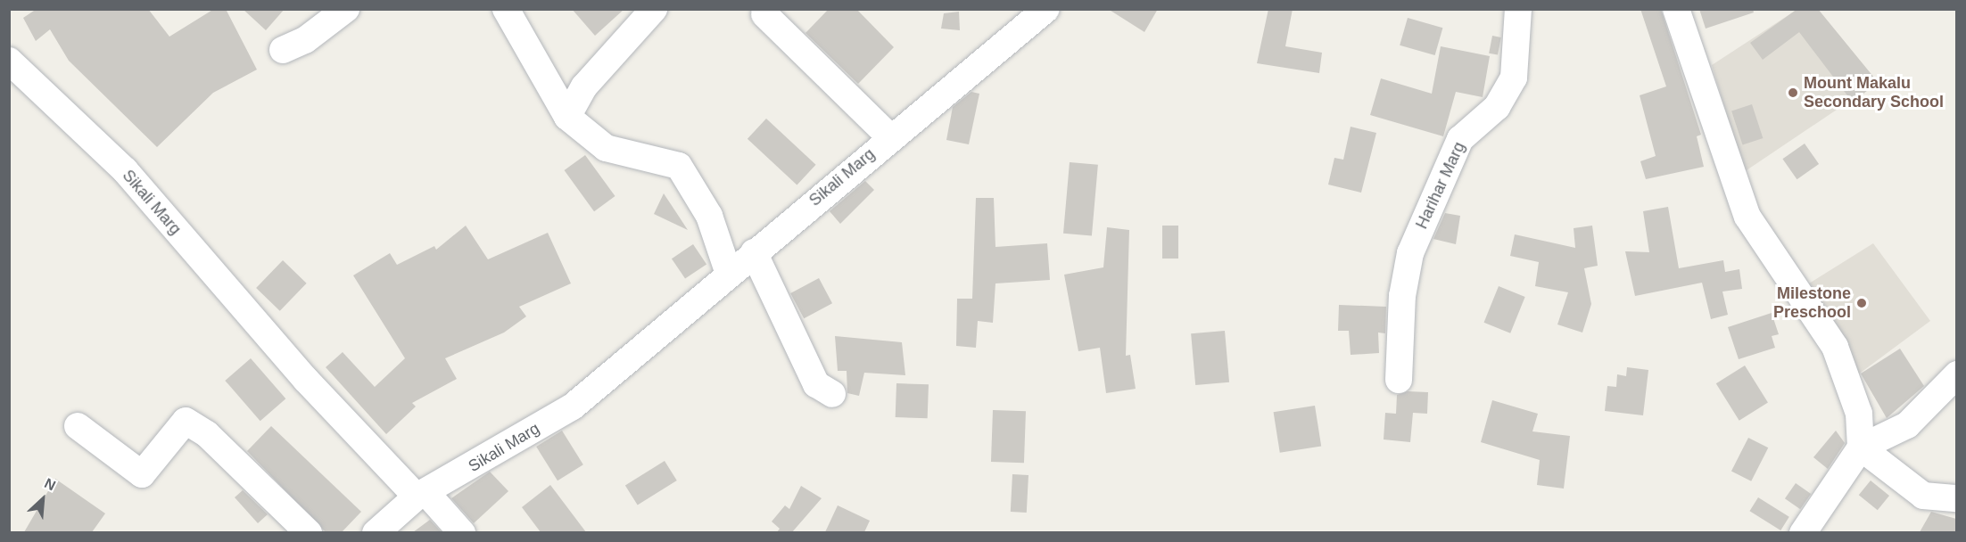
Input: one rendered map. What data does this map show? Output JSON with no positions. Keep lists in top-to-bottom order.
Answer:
{
  "streets": {
    "street": ["Sikali Marg", "Harihar Marg"]
  },
  "places": ["Mount Makalu Secondary School", "Milestone Preschool"],
  "north": "top right"
}
